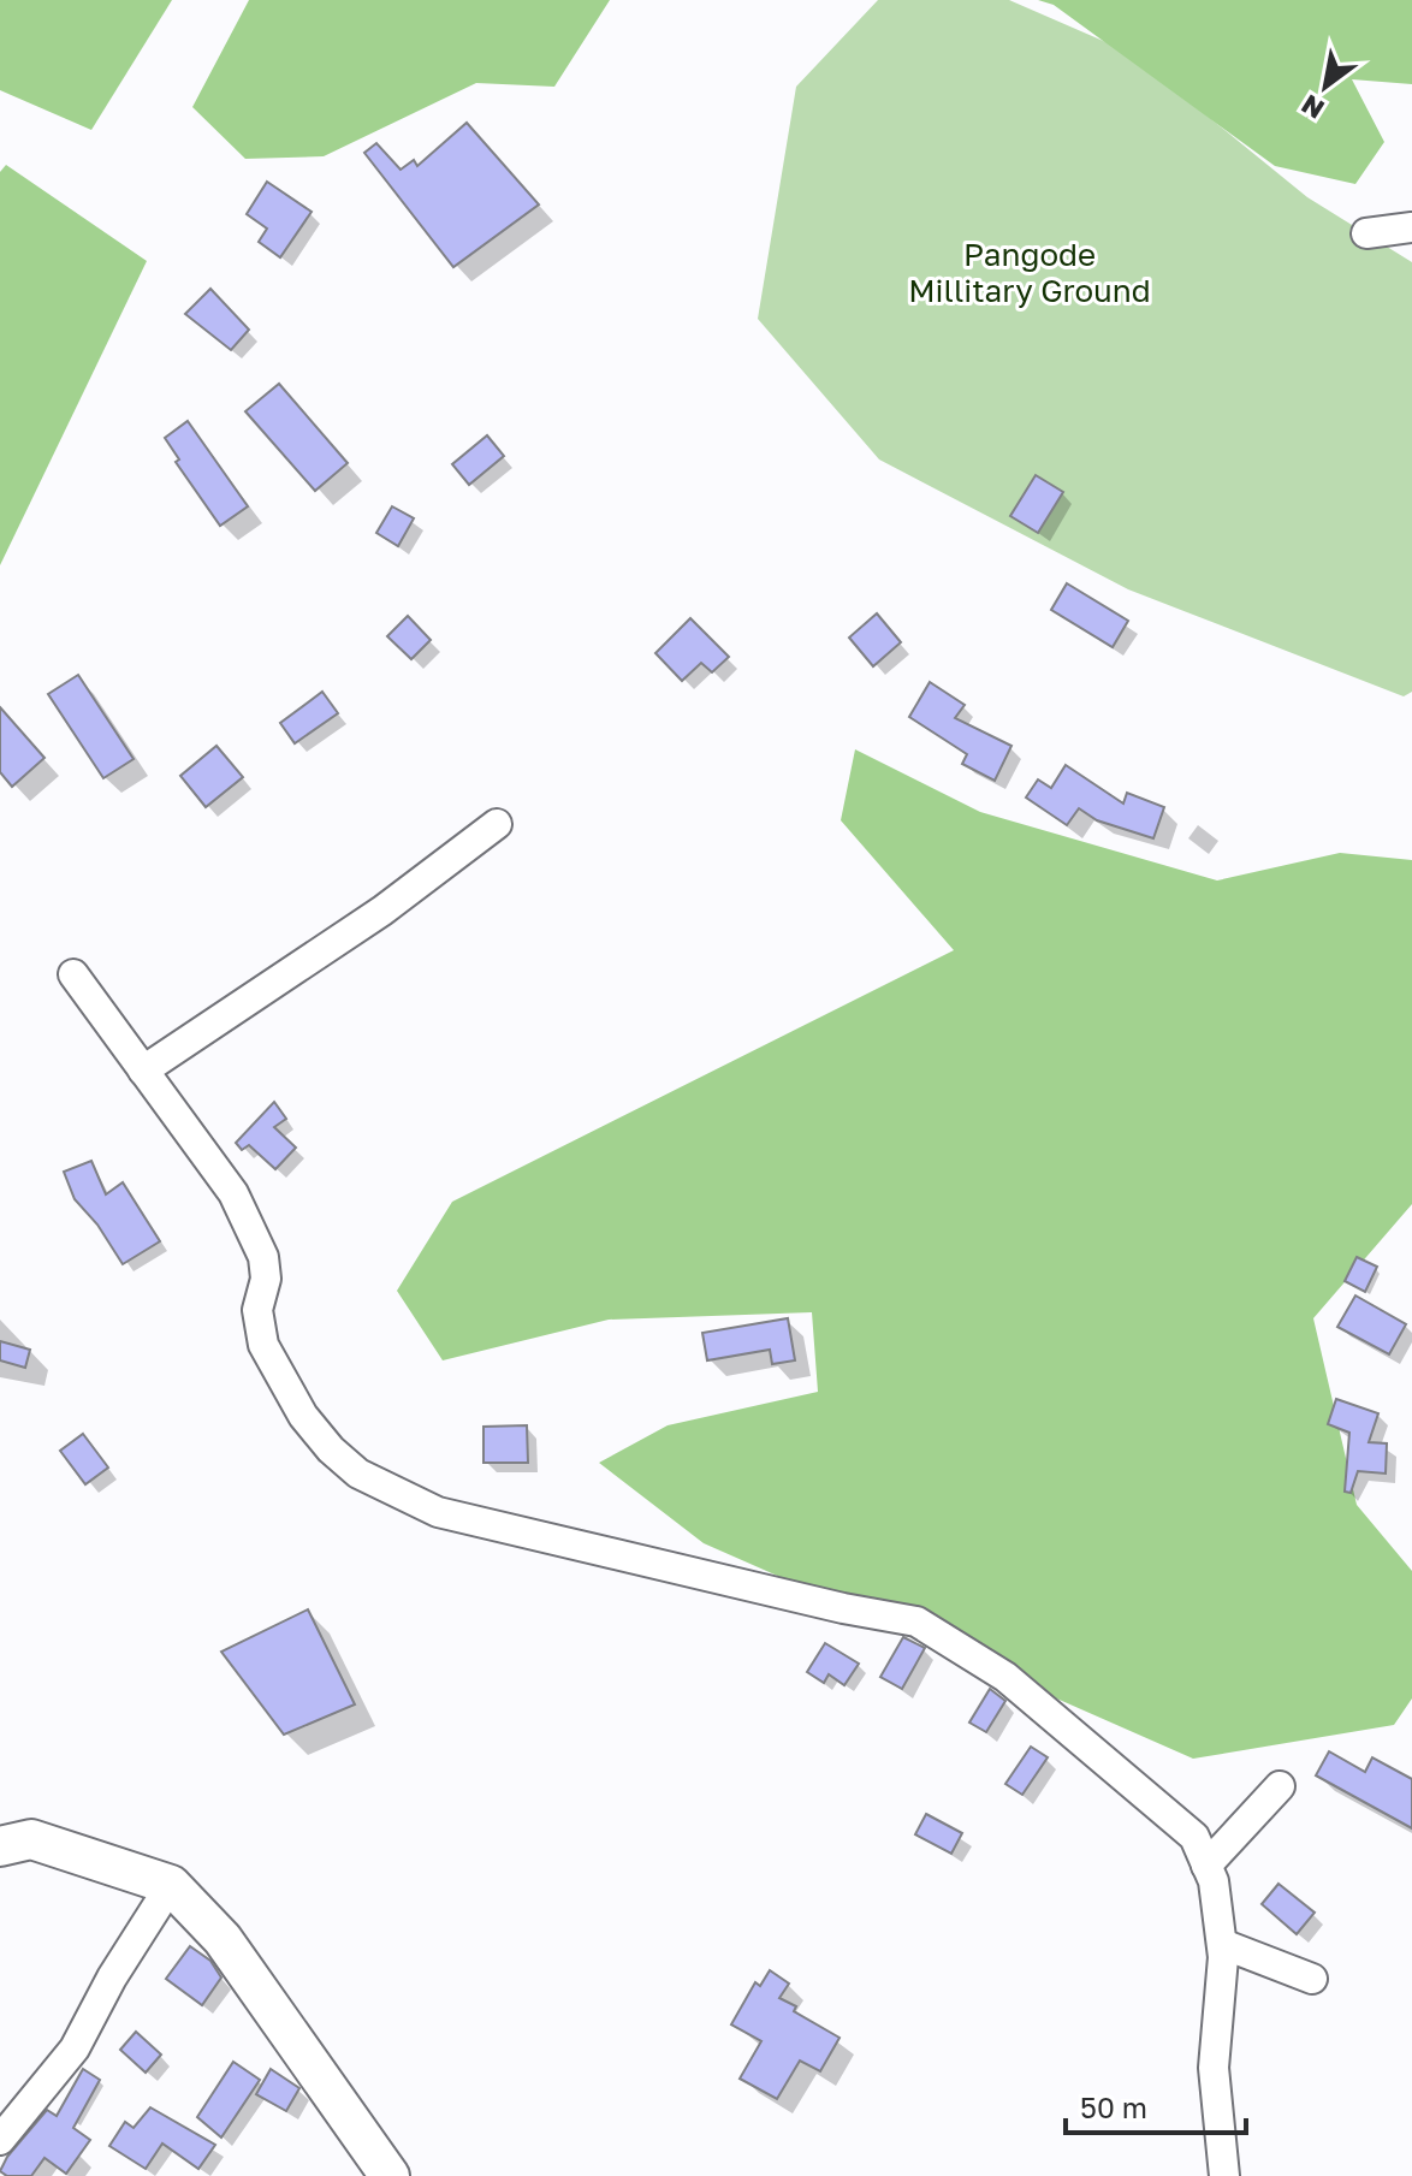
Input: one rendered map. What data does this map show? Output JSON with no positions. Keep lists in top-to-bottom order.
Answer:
{
  "parks": ["Pangode Millitary Ground"],
  "scale_bar": "50 m",
  "north": "bottom left"
}
